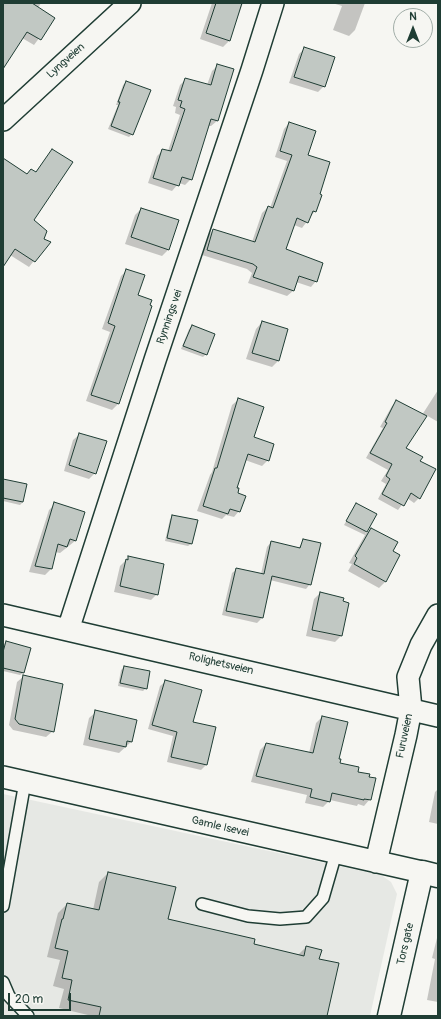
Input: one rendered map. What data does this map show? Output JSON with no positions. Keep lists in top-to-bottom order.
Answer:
{
  "streets": {
    "street": [
      "Lyngveien",
      "Rynnings vei",
      "Rolighetsveien",
      "Furuveien",
      "Gamle Isevei",
      "Tors gate"
    ]
  },
  "crossings": [
    ["Rynnings vei", "Rolighetsveien"],
    ["Rolighetsveien", "Furuveien"],
    ["Furuveien", "Gamle Isevei"],
    ["Gamle Isevei", "Tors gate"]
  ],
  "scale_bar": "20 m",
  "north": "top"
}
